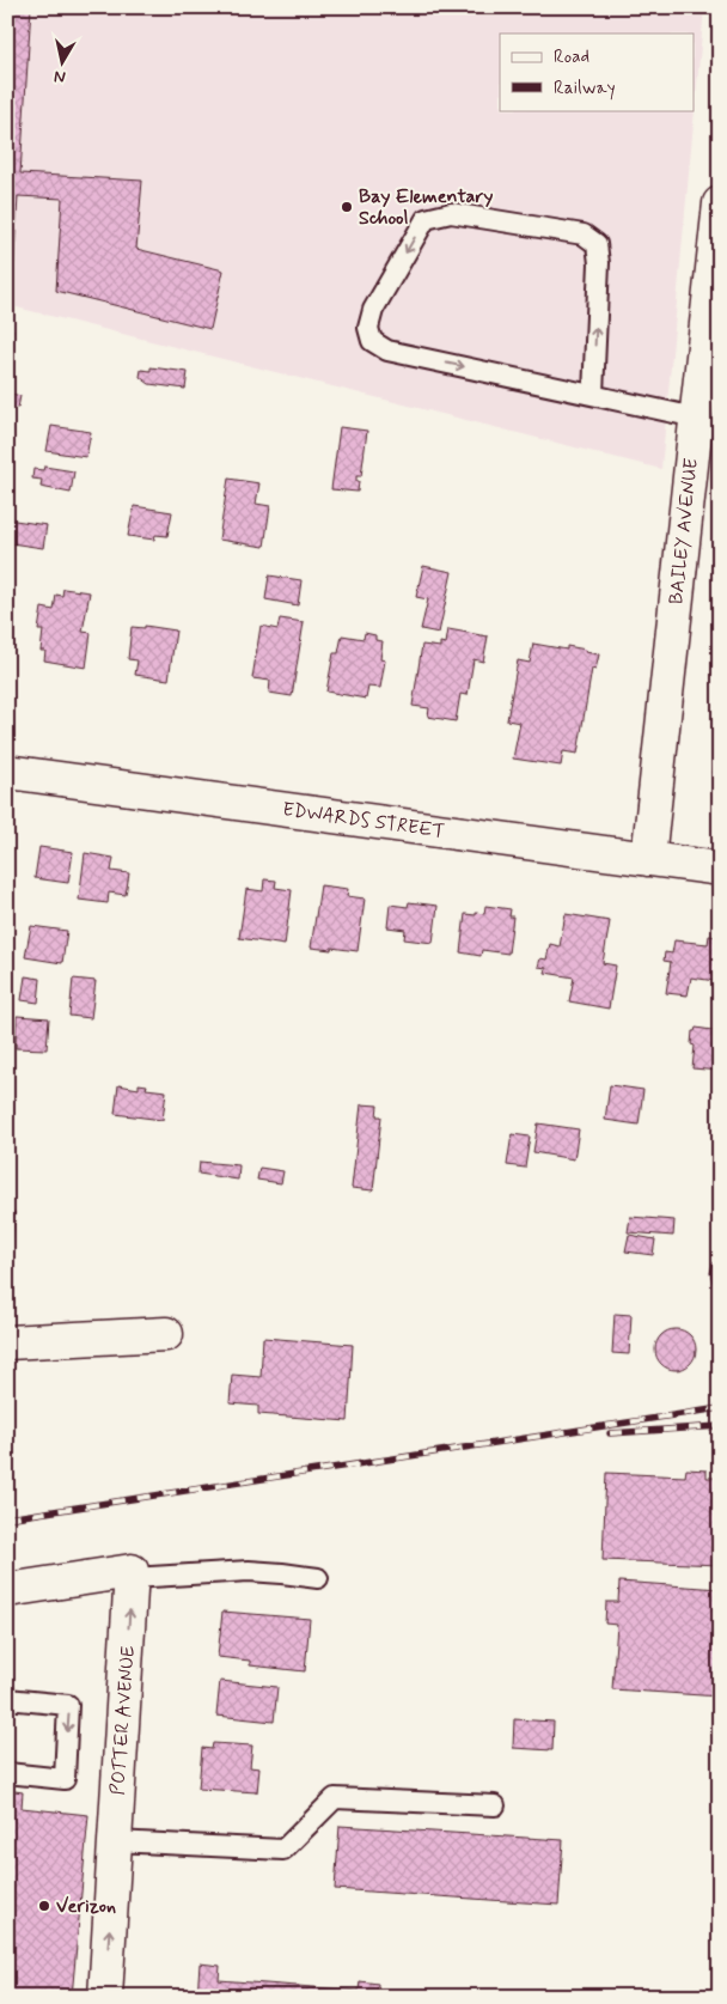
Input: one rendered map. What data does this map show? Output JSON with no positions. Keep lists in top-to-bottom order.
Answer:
{
  "streets": {
    "street": ["BAILEY AVENUE", "EDWARDS STREET", "POTTER AVENUE"]
  },
  "crossings": [
    ["BAILEY AVENUE", "EDWARDS STREET"]
  ],
  "one_way": ["POTTER AVENUE"],
  "places": ["Bay Elementary School", "Verizon"],
  "legend": ["Road", "Railway"],
  "north": "bottom"
}
